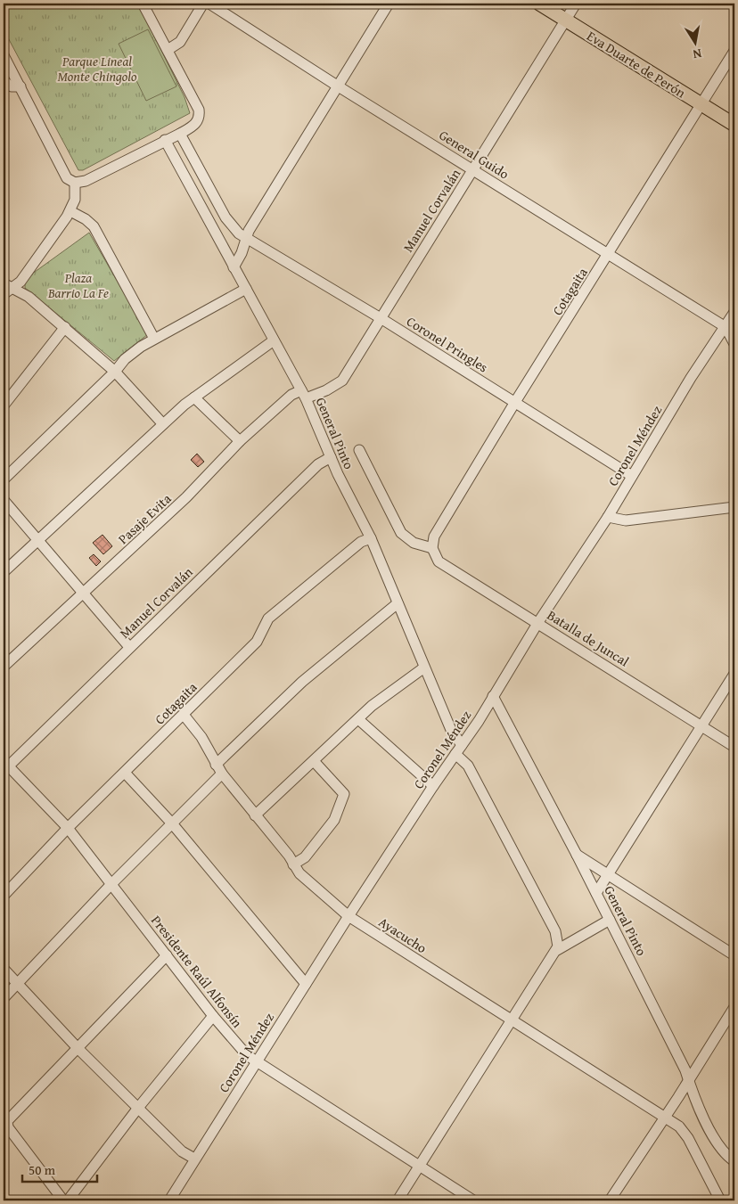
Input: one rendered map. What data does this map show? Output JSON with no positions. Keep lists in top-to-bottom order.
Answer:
{
  "streets": {
    "main road": ["Eva Duarte de Perón"],
    "street": [
      "General Guido",
      "Manuel Corvalán",
      "Cotagaita",
      "Coronel Pringles",
      "General Pinto",
      "Coronel Méndez",
      "Pasaje Evita",
      "Batalla de Juncal",
      "Ayacucho",
      "Presidente Raúl Alfonsín"
    ]
  },
  "crossings": [
    ["Eva Duarte de Perón", "Manuel Corvalán"],
    ["Eva Duarte de Perón", "Cotagaita"],
    ["General Guido", "Manuel Corvalán"],
    ["General Guido", "Cotagaita"],
    ["General Guido", "Coronel Méndez"],
    ["Manuel Corvalán", "Coronel Pringles"],
    ["Manuel Corvalán", "General Pinto"],
    ["Manuel Corvalán", "Pasaje Evita"],
    ["Manuel Corvalán", "Presidente Raúl Alfonsín"],
    ["Cotagaita", "Coronel Pringles"],
    ["Cotagaita", "General Pinto"],
    ["Cotagaita", "Batalla de Juncal"],
    ["Cotagaita", "Ayacucho"],
    ["Cotagaita", "Presidente Raúl Alfonsín"],
    ["Coronel Pringles", "Coronel Méndez"],
    ["General Pinto", "Coronel Méndez"],
    ["General Pinto", "Pasaje Evita"],
    ["Coronel Méndez", "Batalla de Juncal"],
    ["Coronel Méndez", "Ayacucho"],
    ["Coronel Méndez", "Presidente Raúl Alfonsín"]
  ],
  "parks": ["Parque Lineal Monte Chingolo", "Plaza Barrio La Fe"],
  "scale_bar": "50 m",
  "north": "bottom"
}
